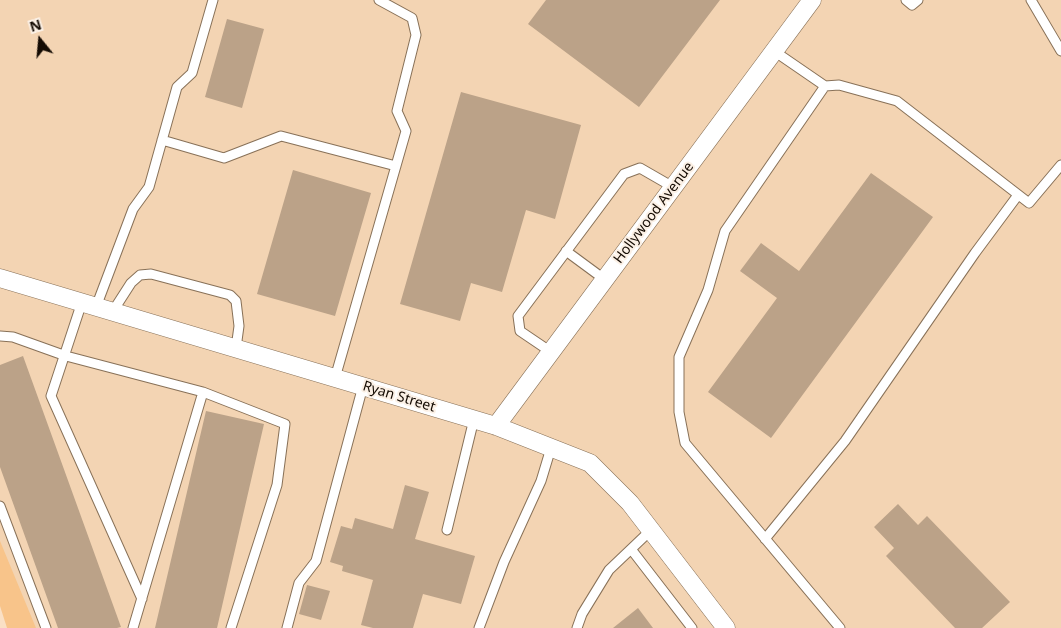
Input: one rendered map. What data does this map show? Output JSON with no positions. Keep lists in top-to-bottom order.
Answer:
{
  "streets": {
    "street": ["Hollywood Avenue", "Ryan Street"]
  },
  "crossings": [
    ["Hollywood Avenue", "Ryan Street"]
  ],
  "north": "top"
}
